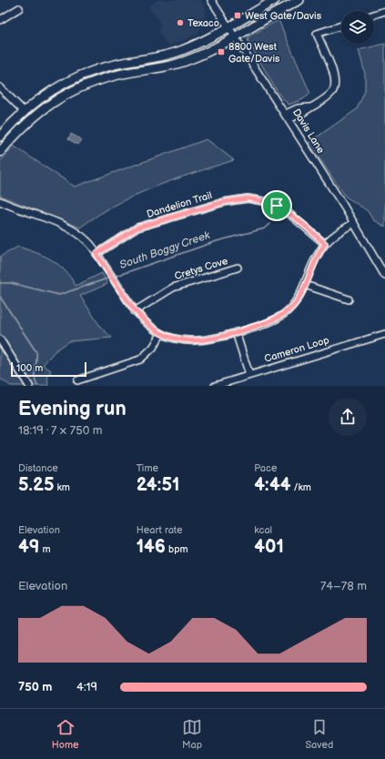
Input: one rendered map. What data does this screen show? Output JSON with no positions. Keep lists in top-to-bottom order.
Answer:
{
  "streets": {
    "street": [
      "Davis Lane",
      "Dandelion Trail",
      "Cretys Cove",
      "Cameron Loop"
    ]
  },
  "water": ["South Boggy Creek"],
  "places": {
    "transit": ["West Gate/Davis", "8800 West Gate/Davis"],
    "other": ["Texaco"]
  },
  "scale_bar": "100 m",
  "page": {
    "scale": "100 m",
    "heading": ["Evening run", "18:19 · 7 × 750 m"],
    "stats": [
      ["Distance", "5.25 km"],
      ["Time", "24:51"],
      ["Pace", "4:44 /km"],
      ["Elevation", "49 m"],
      ["Heart rate", "146 bpm"],
      ["kcal", "401"]
    ],
    "chart": ["Elevation", "74–78 m"],
    "list": [
      {
        "name": "750 m",
        "note": "4:19"
      }
    ],
    "tabs": ["Home", "Map", "Saved"]
  }
}
